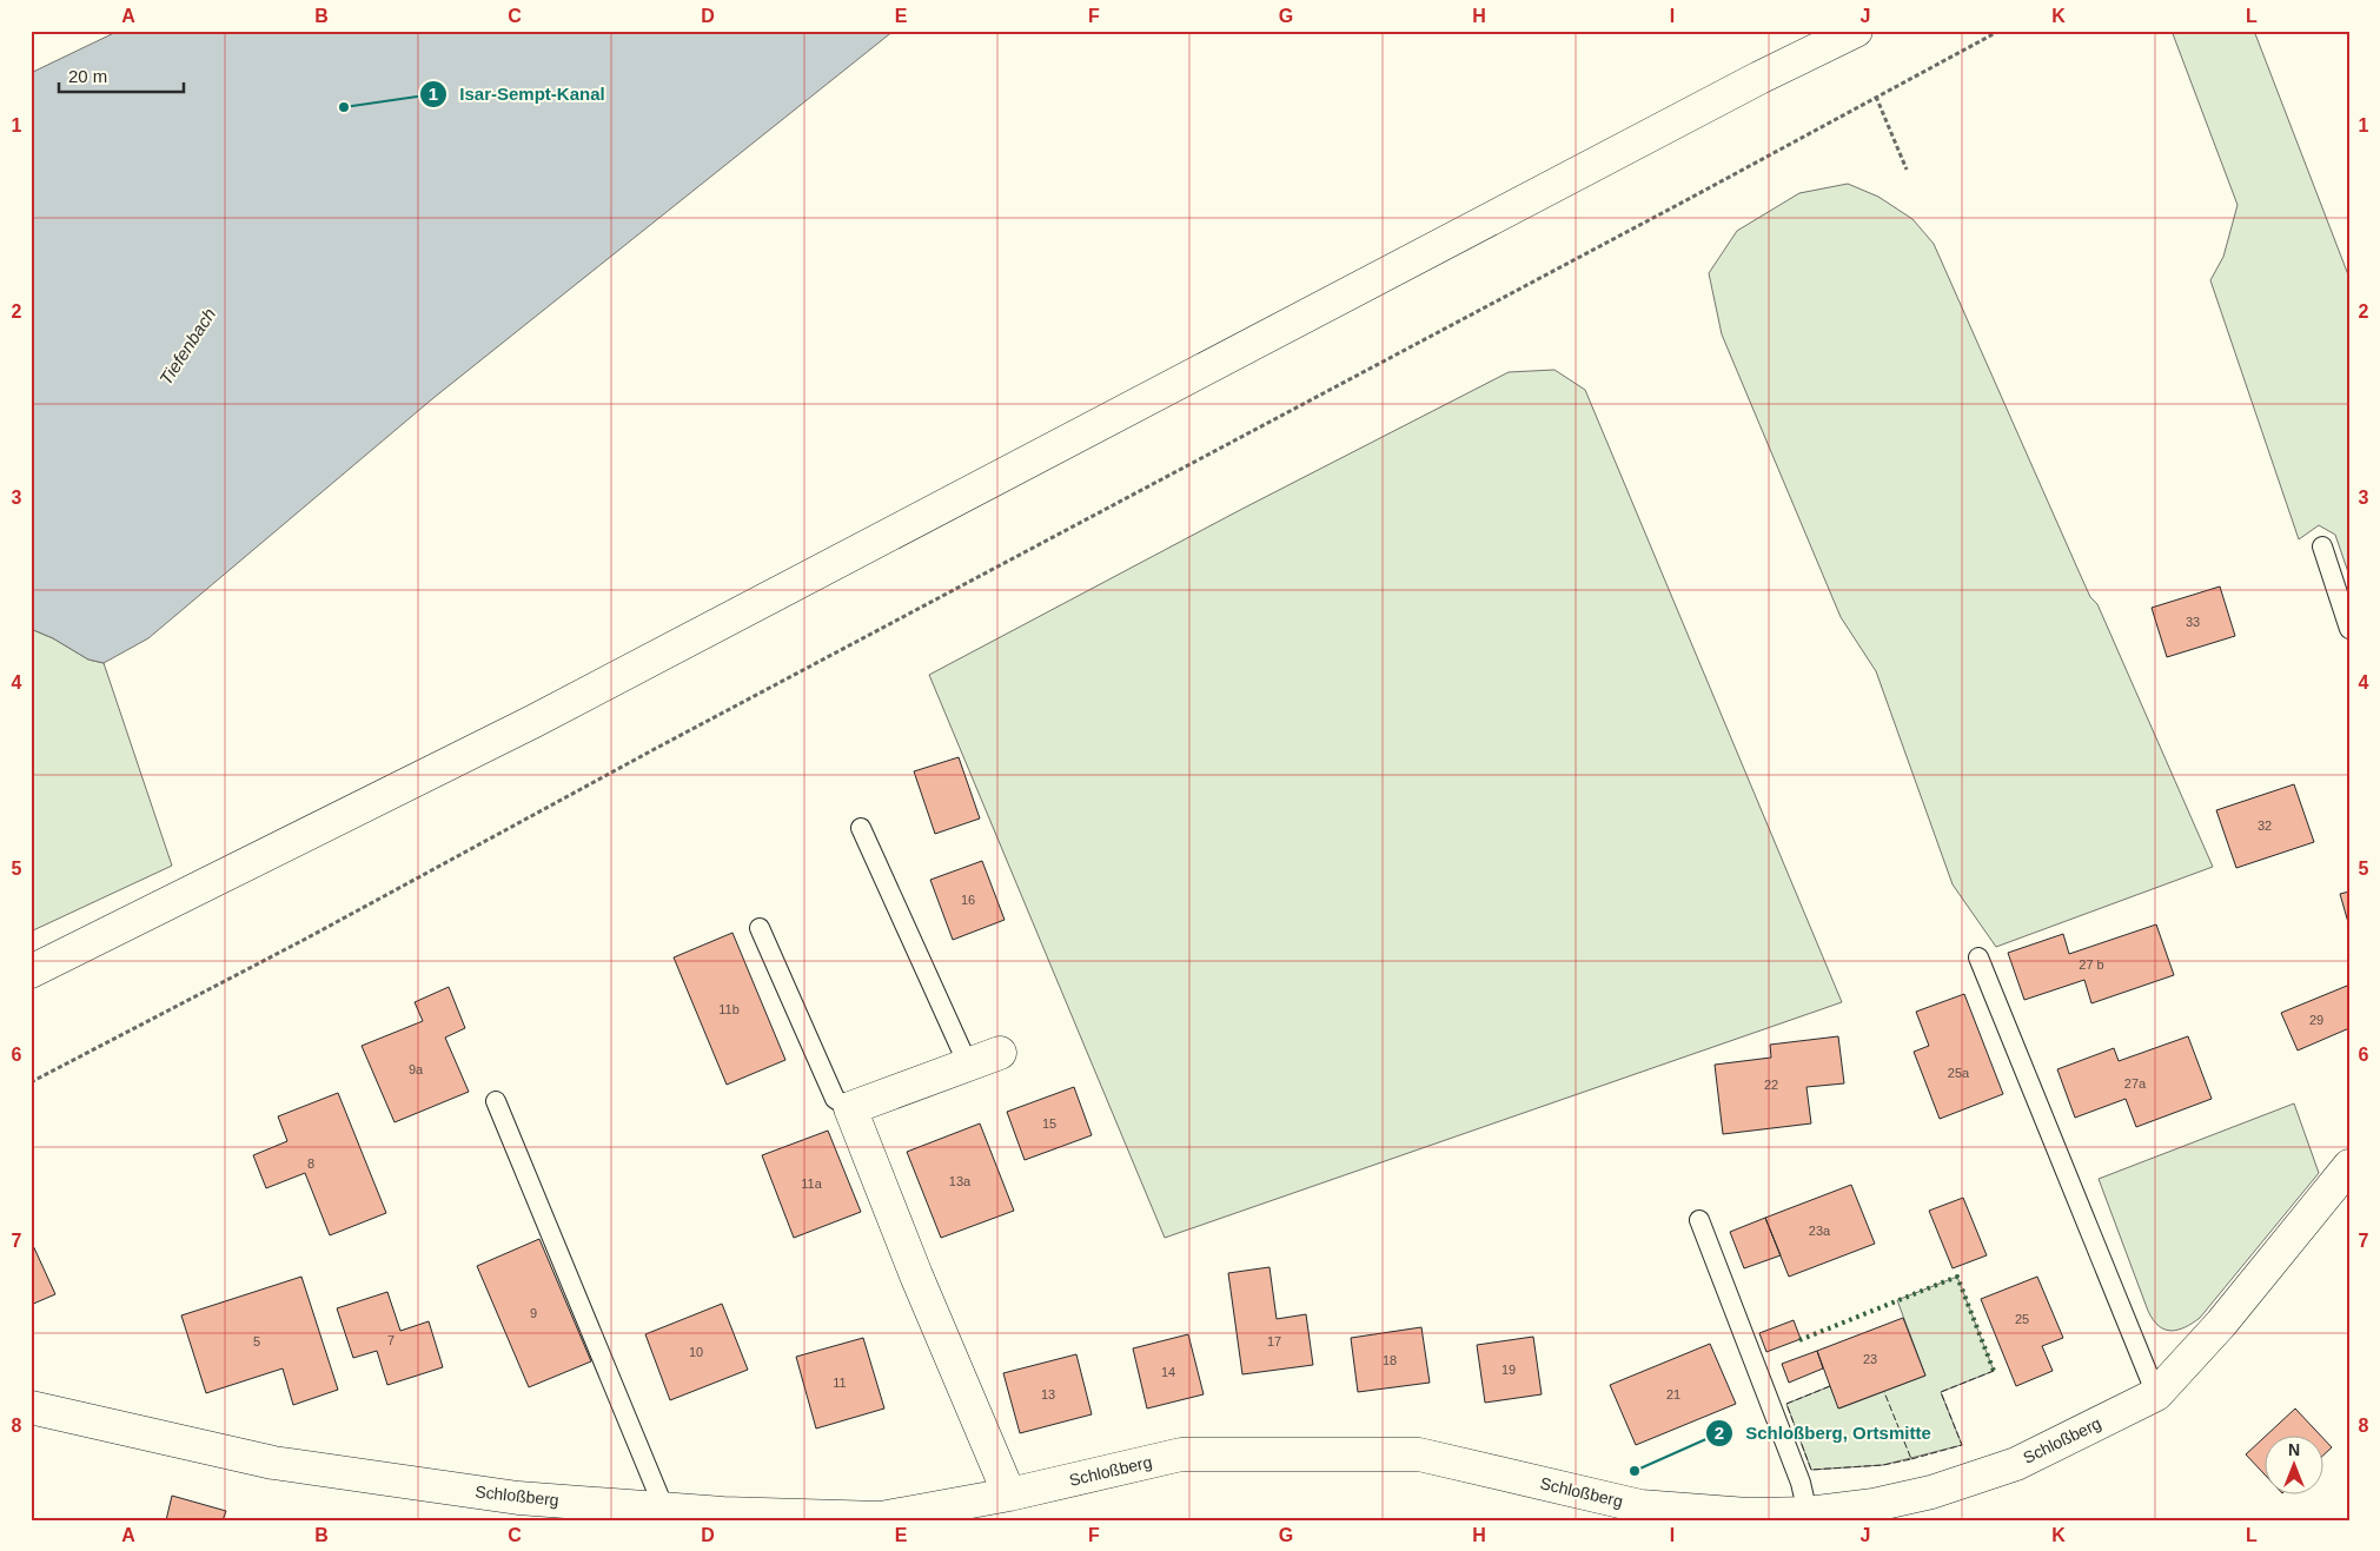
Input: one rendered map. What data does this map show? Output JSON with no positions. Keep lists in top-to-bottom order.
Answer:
{
  "streets": {
    "street": ["Schloßberg"]
  },
  "water": ["Tiefenbach"],
  "places": ["Isar-Sempt-Kanal", "Schloßberg, Ortsmitte"],
  "house_numbers": [
    "33",
    "32",
    "16",
    "27 b",
    "11b",
    "29",
    "9a",
    "25a",
    "27a",
    "22",
    "15",
    "8",
    "13a",
    "11a",
    "23a",
    "9",
    "25",
    "7",
    "5",
    "17",
    "10",
    "23",
    "18",
    "19",
    "14",
    "11",
    "13",
    "21"
  ],
  "scale_bar": "20 m",
  "north": "top",
  "grid": {
    "columns": [
      "A",
      "B",
      "C",
      "D",
      "E",
      "F",
      "G",
      "H",
      "I",
      "J",
      "K",
      "L"
    ],
    "rows": [
      "1",
      "2",
      "3",
      "4",
      "5",
      "6",
      "7",
      "8"
    ]
  }
}
